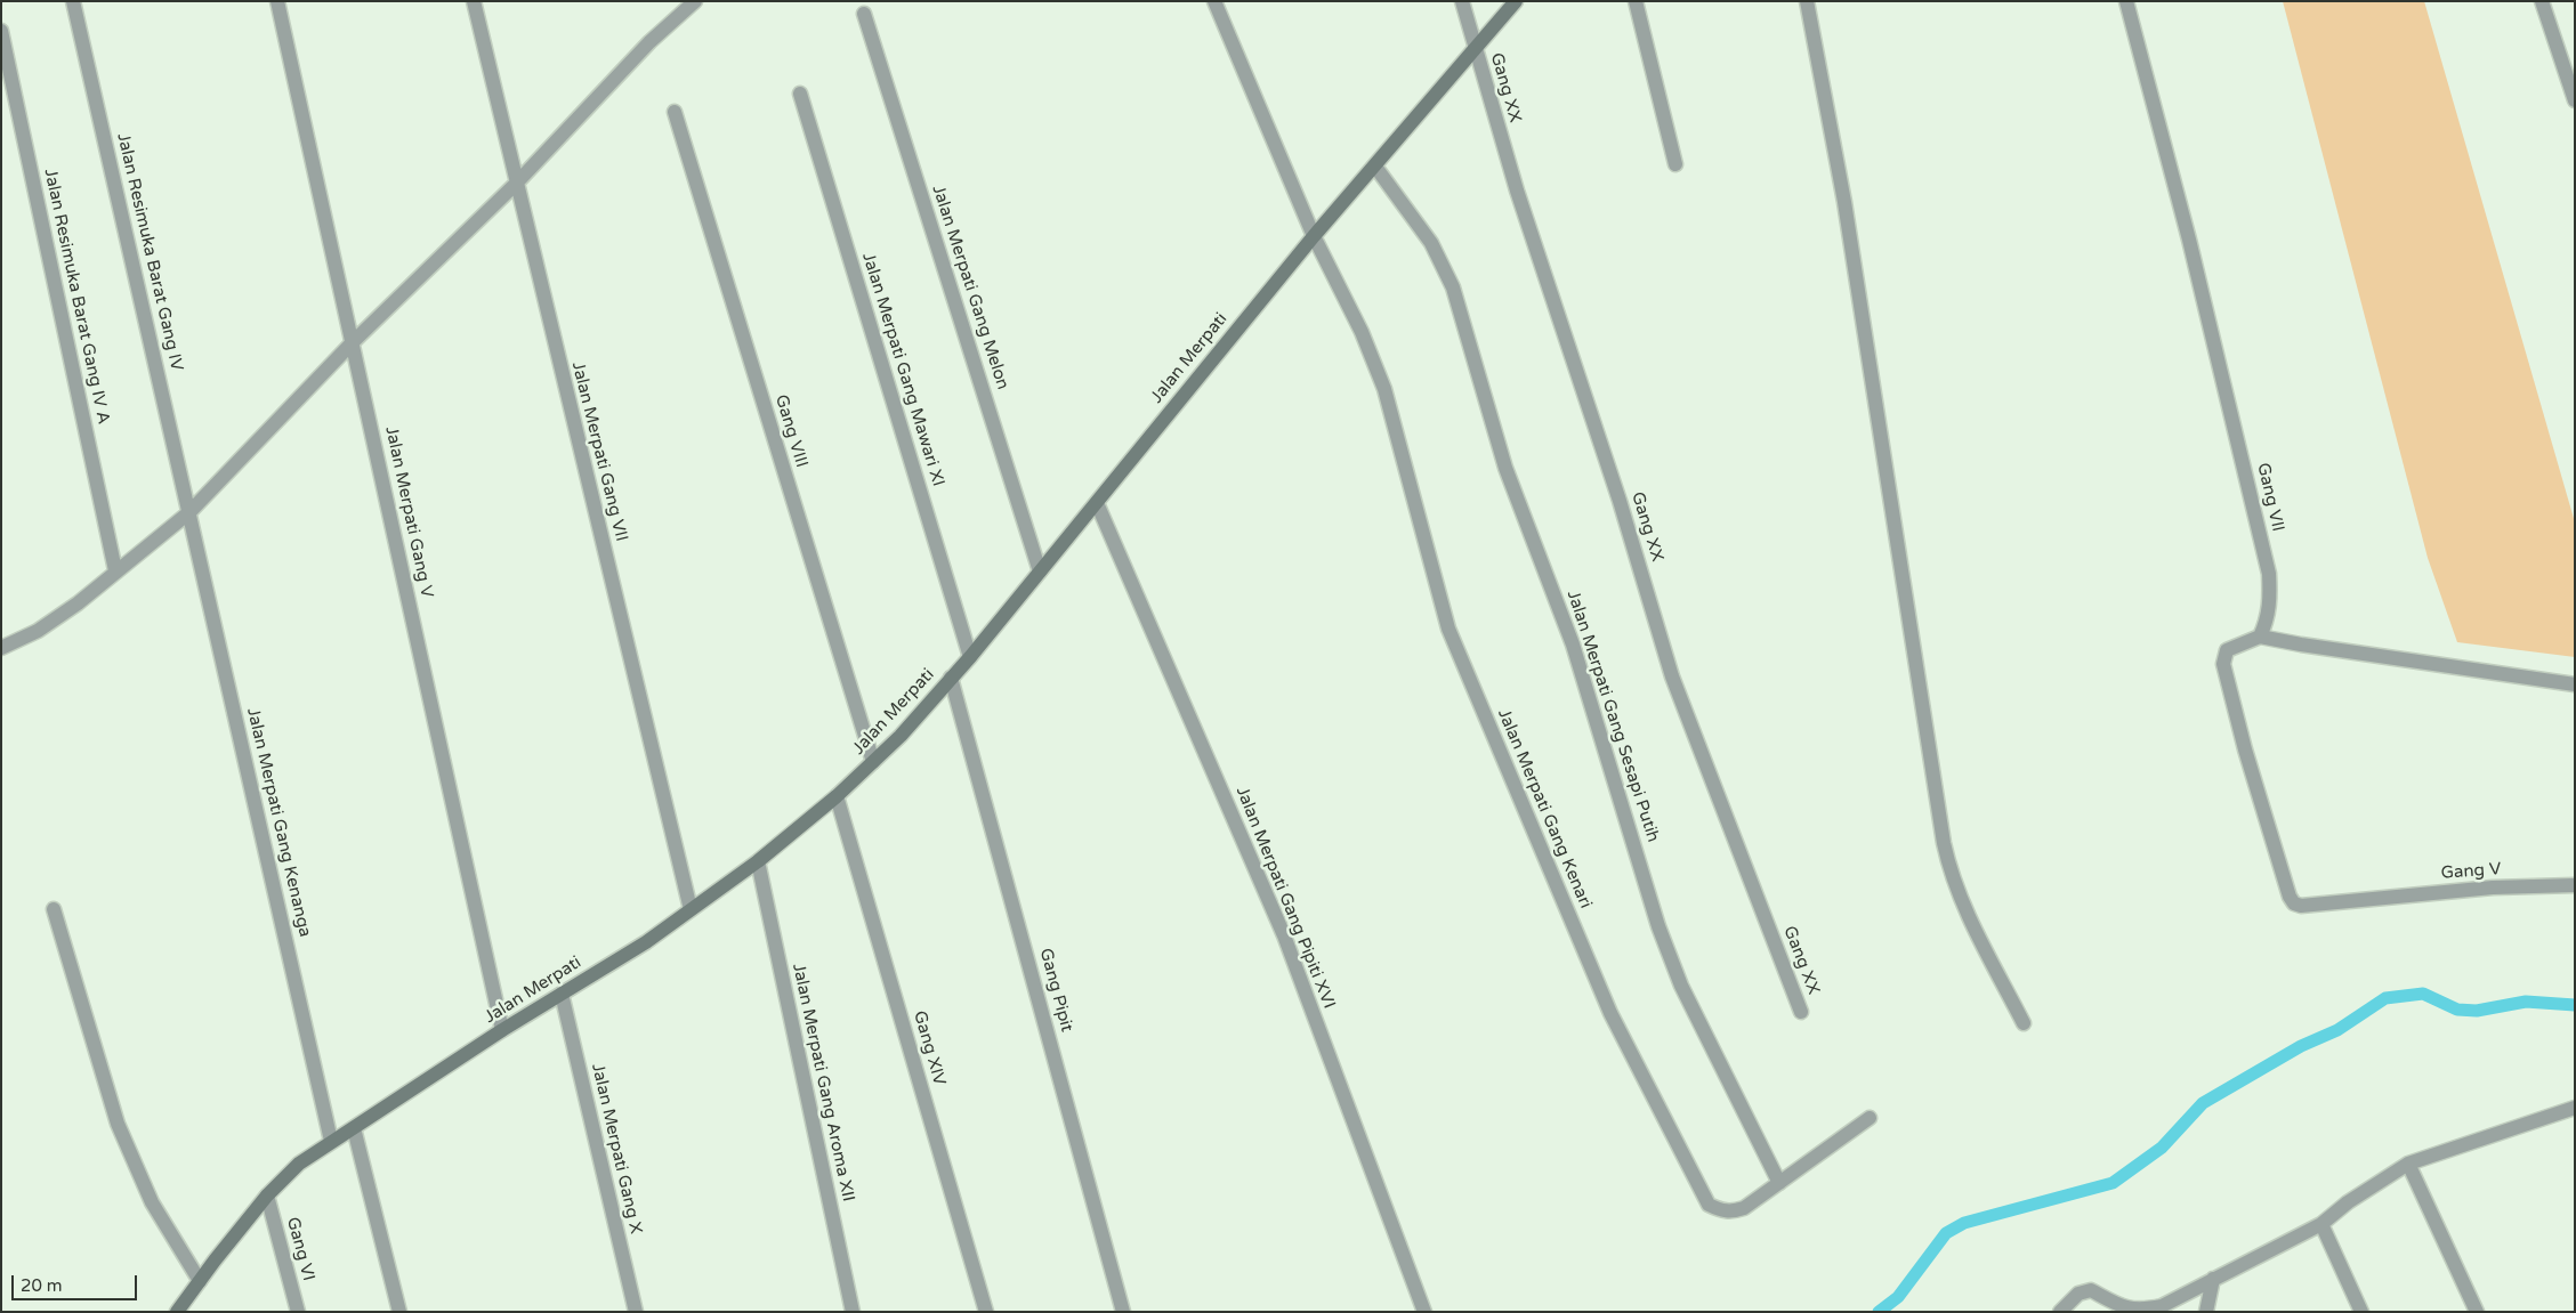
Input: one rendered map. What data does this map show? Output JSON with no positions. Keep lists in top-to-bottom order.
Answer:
{
  "streets": {
    "street": [
      "Gang XX",
      "Jalan Resimuka Barat Gang IV",
      "Jalan Merpati Gang Melon",
      "Jalan Resimuka Barat Gang IV A",
      "Jalan Merpati",
      "Jalan Merpati Gang Mawari XI",
      "Gang VIII",
      "Jalan Merpati Gang VII",
      "Gang VII",
      "Jalan Merpati Gang V",
      "Jalan Merpati Gang Sesapi Putih",
      "Jalan Merpati Gang Kenari",
      "Jalan Merpati Gang Kenanga",
      "Gang V",
      "Jalan Merpati Gang Pipiti XVI",
      "Gang Pipit",
      "Gang XIV",
      "Jalan Merpati Gang Aroma XII",
      "Jalan Merpati Gang X",
      "Gang VI"
    ]
  },
  "crossings": [
    ["Gang XX", "Jalan Merpati"],
    ["Jalan Resimuka Barat Gang IV", "Jalan Merpati Gang Kenanga"],
    ["Jalan Merpati Gang Melon", "Jalan Merpati"],
    ["Jalan Merpati", "Jalan Merpati Gang Mawari XI"],
    ["Jalan Merpati", "Gang VIII"],
    ["Jalan Merpati", "Jalan Merpati Gang VII"],
    ["Jalan Merpati", "Jalan Merpati Gang V"],
    ["Jalan Merpati", "Jalan Merpati Gang Sesapi Putih"],
    ["Jalan Merpati", "Jalan Merpati Gang Kenari"],
    ["Jalan Merpati", "Jalan Merpati Gang Kenanga"],
    ["Jalan Merpati", "Jalan Merpati Gang Pipiti XVI"],
    ["Jalan Merpati", "Gang Pipit"],
    ["Jalan Merpati", "Gang XIV"],
    ["Jalan Merpati", "Jalan Merpati Gang Aroma XII"],
    ["Jalan Merpati", "Jalan Merpati Gang X"],
    ["Jalan Merpati", "Gang VI"],
    ["Gang VII", "Gang V"],
    ["Jalan Merpati Gang Sesapi Putih", "Jalan Merpati Gang Kenari"]
  ],
  "scale_bar": "20 m"
}
